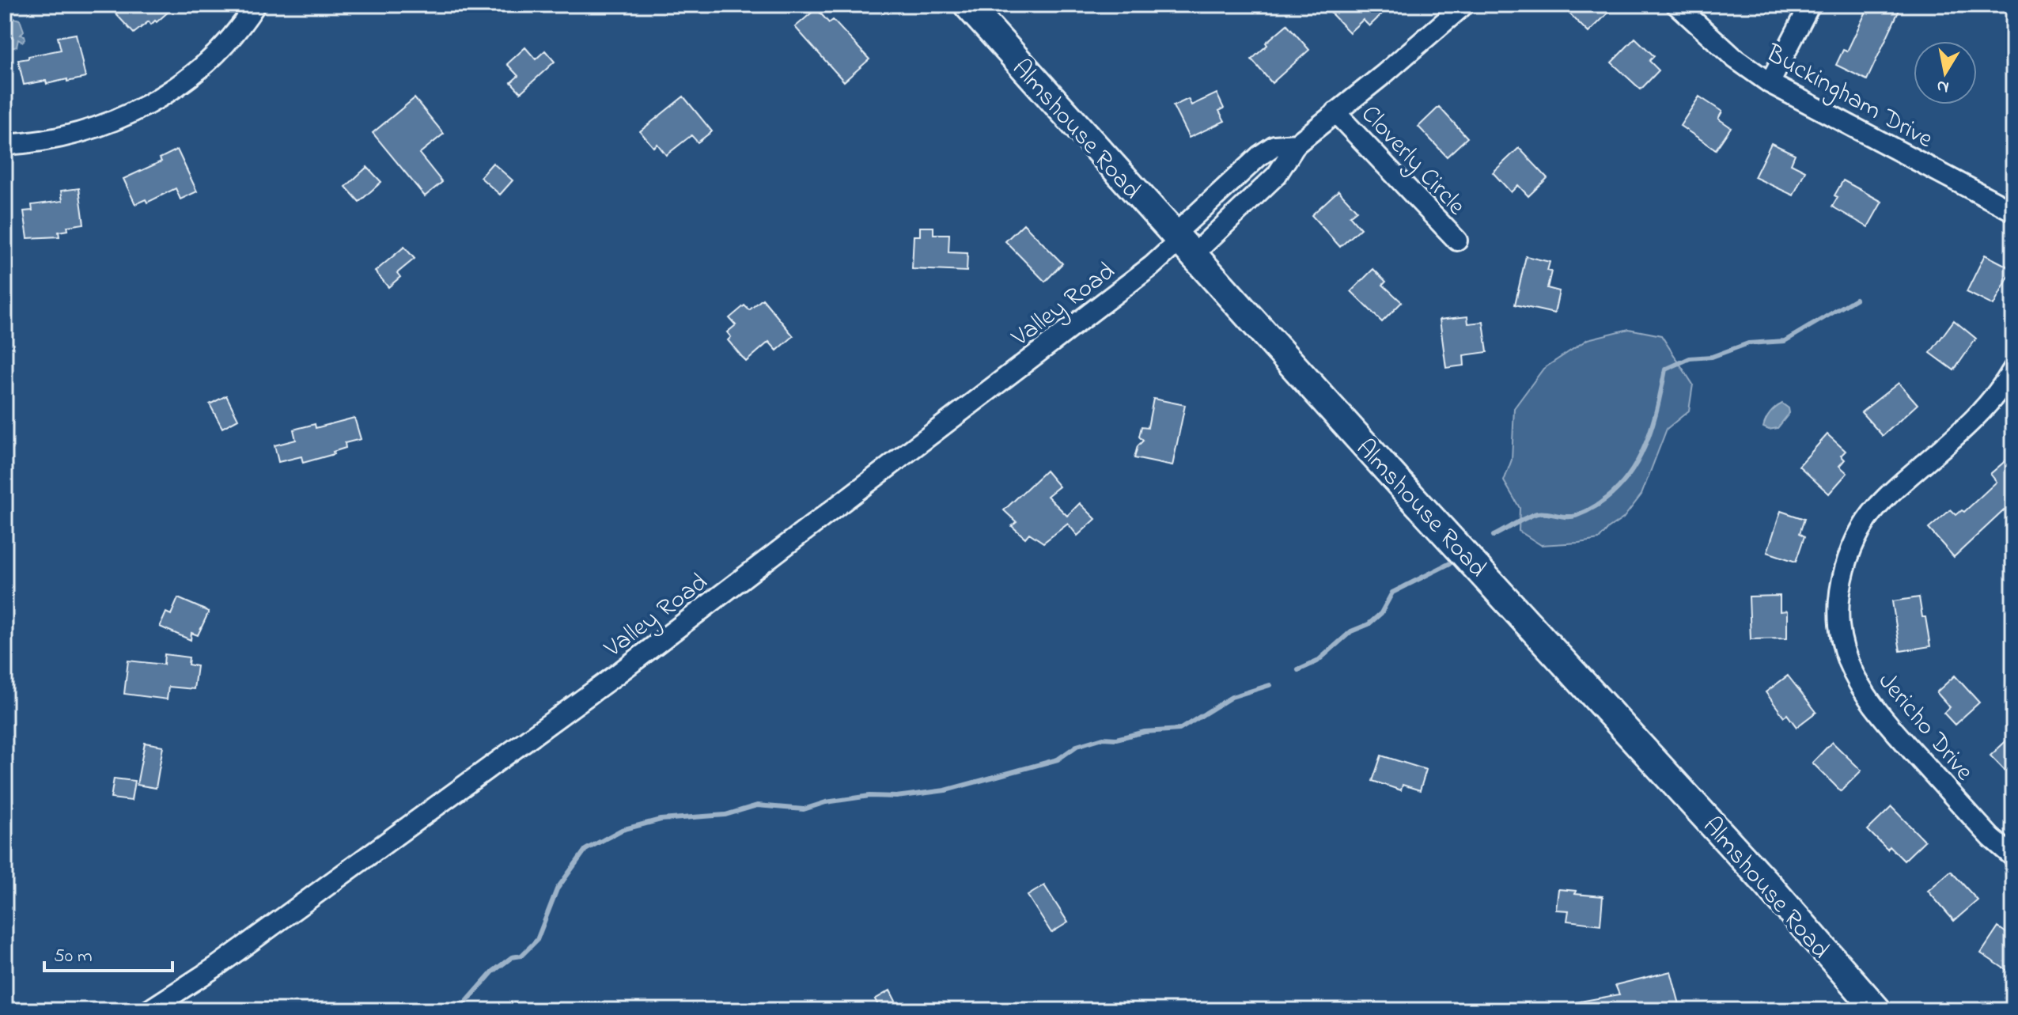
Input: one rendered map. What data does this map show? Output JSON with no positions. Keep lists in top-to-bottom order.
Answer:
{
  "streets": {
    "main road": ["Almshouse Road"],
    "street": [
      "Buckingham Drive",
      "Cloverly Circle",
      "Valley Road",
      "Jericho Drive"
    ]
  },
  "crossings": [
    ["Almshouse Road", "Valley Road"]
  ],
  "scale_bar": "50 m",
  "north": "bottom"
}
